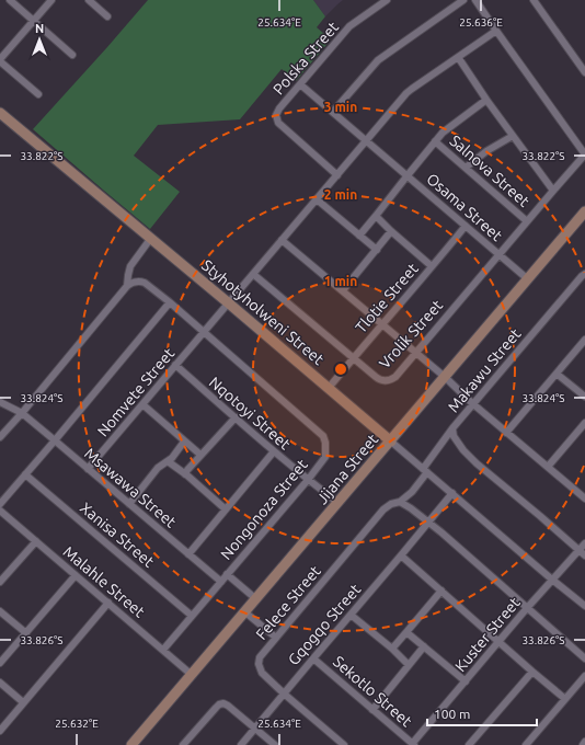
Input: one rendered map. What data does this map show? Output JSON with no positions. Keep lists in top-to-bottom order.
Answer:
{
  "streets": {
    "street": [
      "Polska Street",
      "Salnova Street",
      "Osama Street",
      "Tlotie Street",
      "Styhotyholweni Street",
      "Vrolik Street",
      "Makawu Street",
      "Nomvete Street",
      "Nqotoyi Street",
      "Jijana Street",
      "Msawawa Street",
      "Nongonoza Street",
      "Xanisa Street",
      "Malahle Street",
      "Felece Street",
      "Gqogqo Street",
      "Kuster Street",
      "Sekotlo Street"
    ]
  },
  "crossings": [
    ["Polska Street", "Osama Street"],
    ["Polska Street", "Nomvete Street"],
    ["Salnova Street", "Osama Street"],
    ["Osama Street", "Tlotie Street"],
    ["Osama Street", "Vrolik Street"],
    ["Osama Street", "Nomvete Street"],
    ["Tlotie Street", "Styhotyholweni Street"],
    ["Tlotie Street", "Vrolik Street"],
    ["Styhotyholweni Street", "Nomvete Street"],
    ["Styhotyholweni Street", "Jijana Street"],
    ["Styhotyholweni Street", "Felece Street"],
    ["Styhotyholweni Street", "Gqogqo Street"],
    ["Styhotyholweni Street", "Kuster Street"],
    ["Vrolik Street", "Nomvete Street"],
    ["Makawu Street", "Felece Street"],
    ["Makawu Street", "Kuster Street"],
    ["Nomvete Street", "Nqotoyi Street"],
    ["Nomvete Street", "Msawawa Street"],
    ["Nomvete Street", "Nongonoza Street"],
    ["Nqotoyi Street", "Jijana Street"],
    ["Nqotoyi Street", "Nongonoza Street"],
    ["Jijana Street", "Malahle Street"],
    ["Msawawa Street", "Nongonoza Street"],
    ["Nongonoza Street", "Xanisa Street"],
    ["Nongonoza Street", "Malahle Street"],
    ["Felece Street", "Gqogqo Street"],
    ["Gqogqo Street", "Sekotlo Street"],
    ["Kuster Street", "Sekotlo Street"]
  ],
  "scale_bar": "100 m",
  "north": "top",
  "coordinates": [
    "25.634°E",
    "25.636°E",
    "33.822°S",
    "33.824°S",
    "33.826°S",
    "25.632°E"
  ],
  "rings": ["3 min", "2 min", "1 min"]
}
